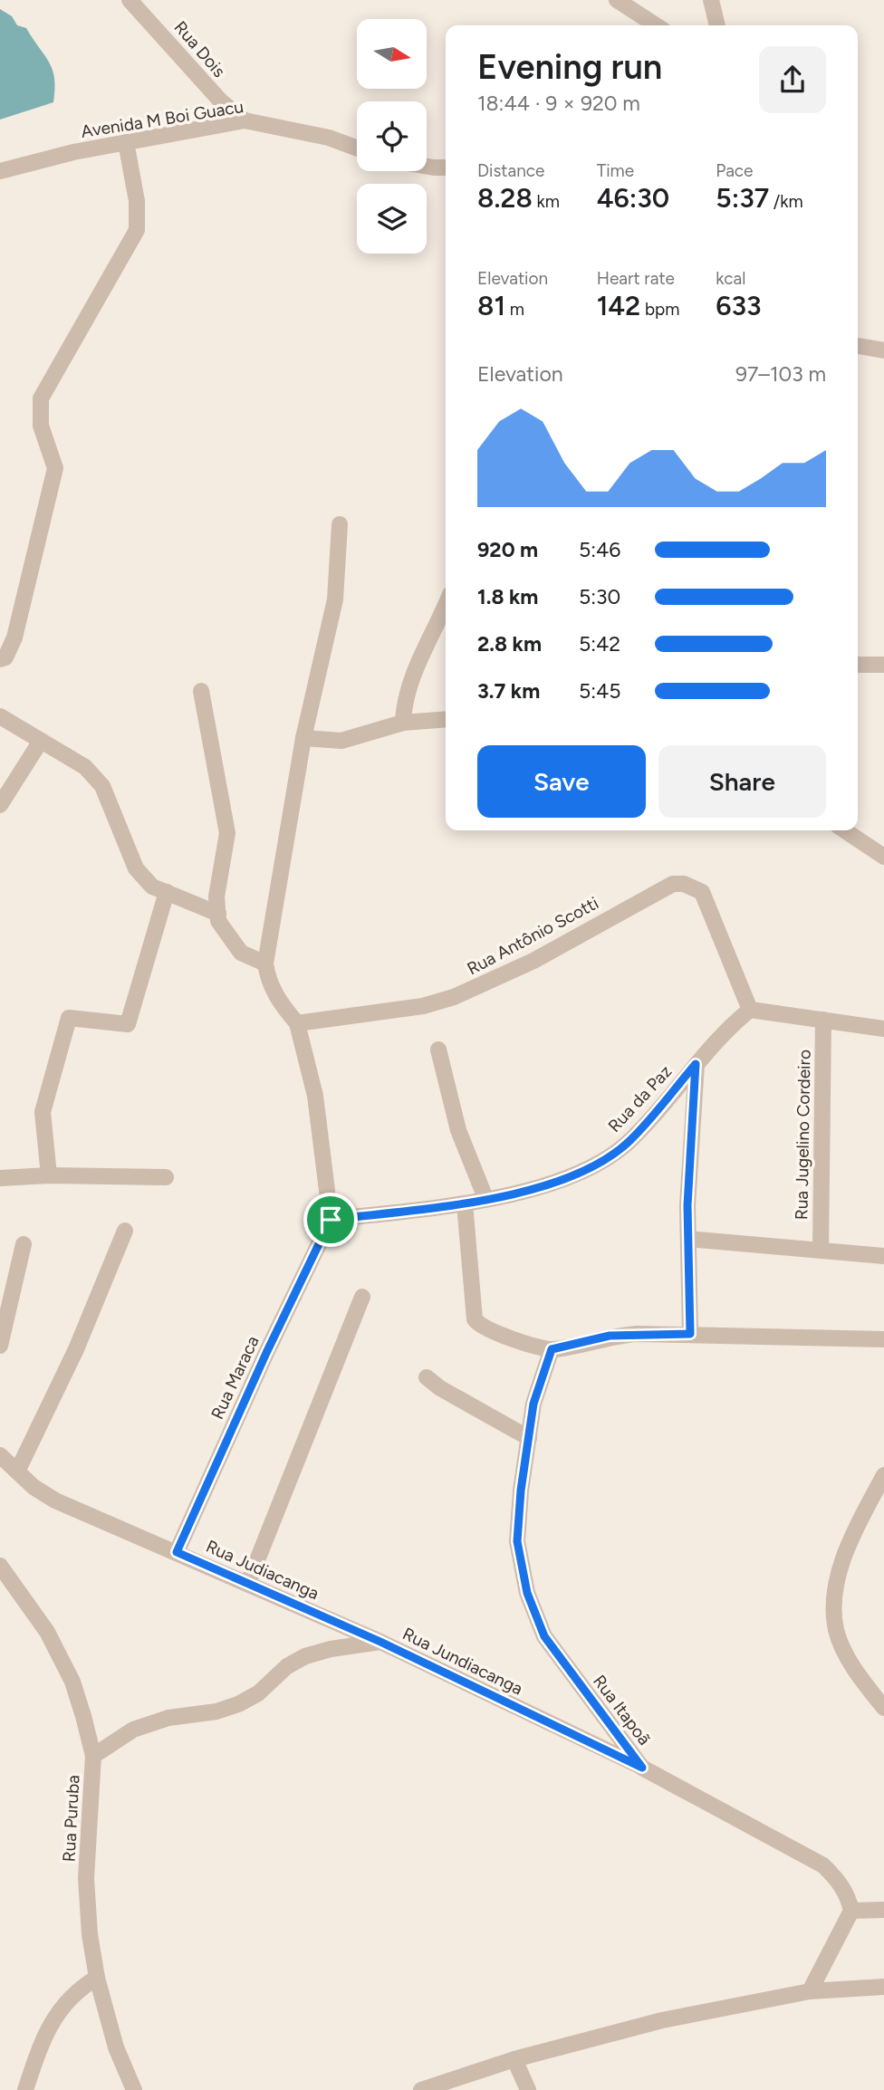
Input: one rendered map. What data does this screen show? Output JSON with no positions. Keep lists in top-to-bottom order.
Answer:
{
  "streets": {
    "street": [
      "Rua Dois",
      "Avenida M Boi Guacu",
      "Rua Antônio Scotti",
      "Rua da Paz",
      "Rua Jugelino Cordeiro",
      "Rua Maraca",
      "Rua Judiacanga",
      "Rua Jundiacanga",
      "Rua Itapoã",
      "Rua Puruba"
    ]
  },
  "crossings": [
    ["Rua Dois", "Avenida M Boi Guacu"],
    ["Rua Antônio Scotti", "Rua da Paz"],
    ["Rua da Paz", "Rua Maraca"],
    ["Rua Maraca", "Rua Judiacanga"],
    ["Rua Judiacanga", "Rua Jundiacanga"],
    ["Rua Jundiacanga", "Rua Itapoã"],
    ["Rua Jundiacanga", "Rua Puruba"]
  ],
  "north": "right",
  "page": {
    "heading": ["Evening run", "18:44 · 9 × 920 m"],
    "stats": [
      ["Distance", "8.28 km"],
      ["Time", "46:30"],
      ["Pace", "5:37 /km"],
      ["Elevation", "81 m"],
      ["Heart rate", "142 bpm"],
      ["kcal", "633"]
    ],
    "chart": ["Elevation", "97–103 m"],
    "list": [
      {
        "name": "920 m",
        "note": "5:46"
      },
      {
        "name": "1.8 km",
        "note": "5:30"
      },
      {
        "name": "2.8 km",
        "note": "5:42"
      },
      {
        "name": "3.7 km",
        "note": "5:45"
      }
    ],
    "buttons": ["Save", "Share"]
  }
}
